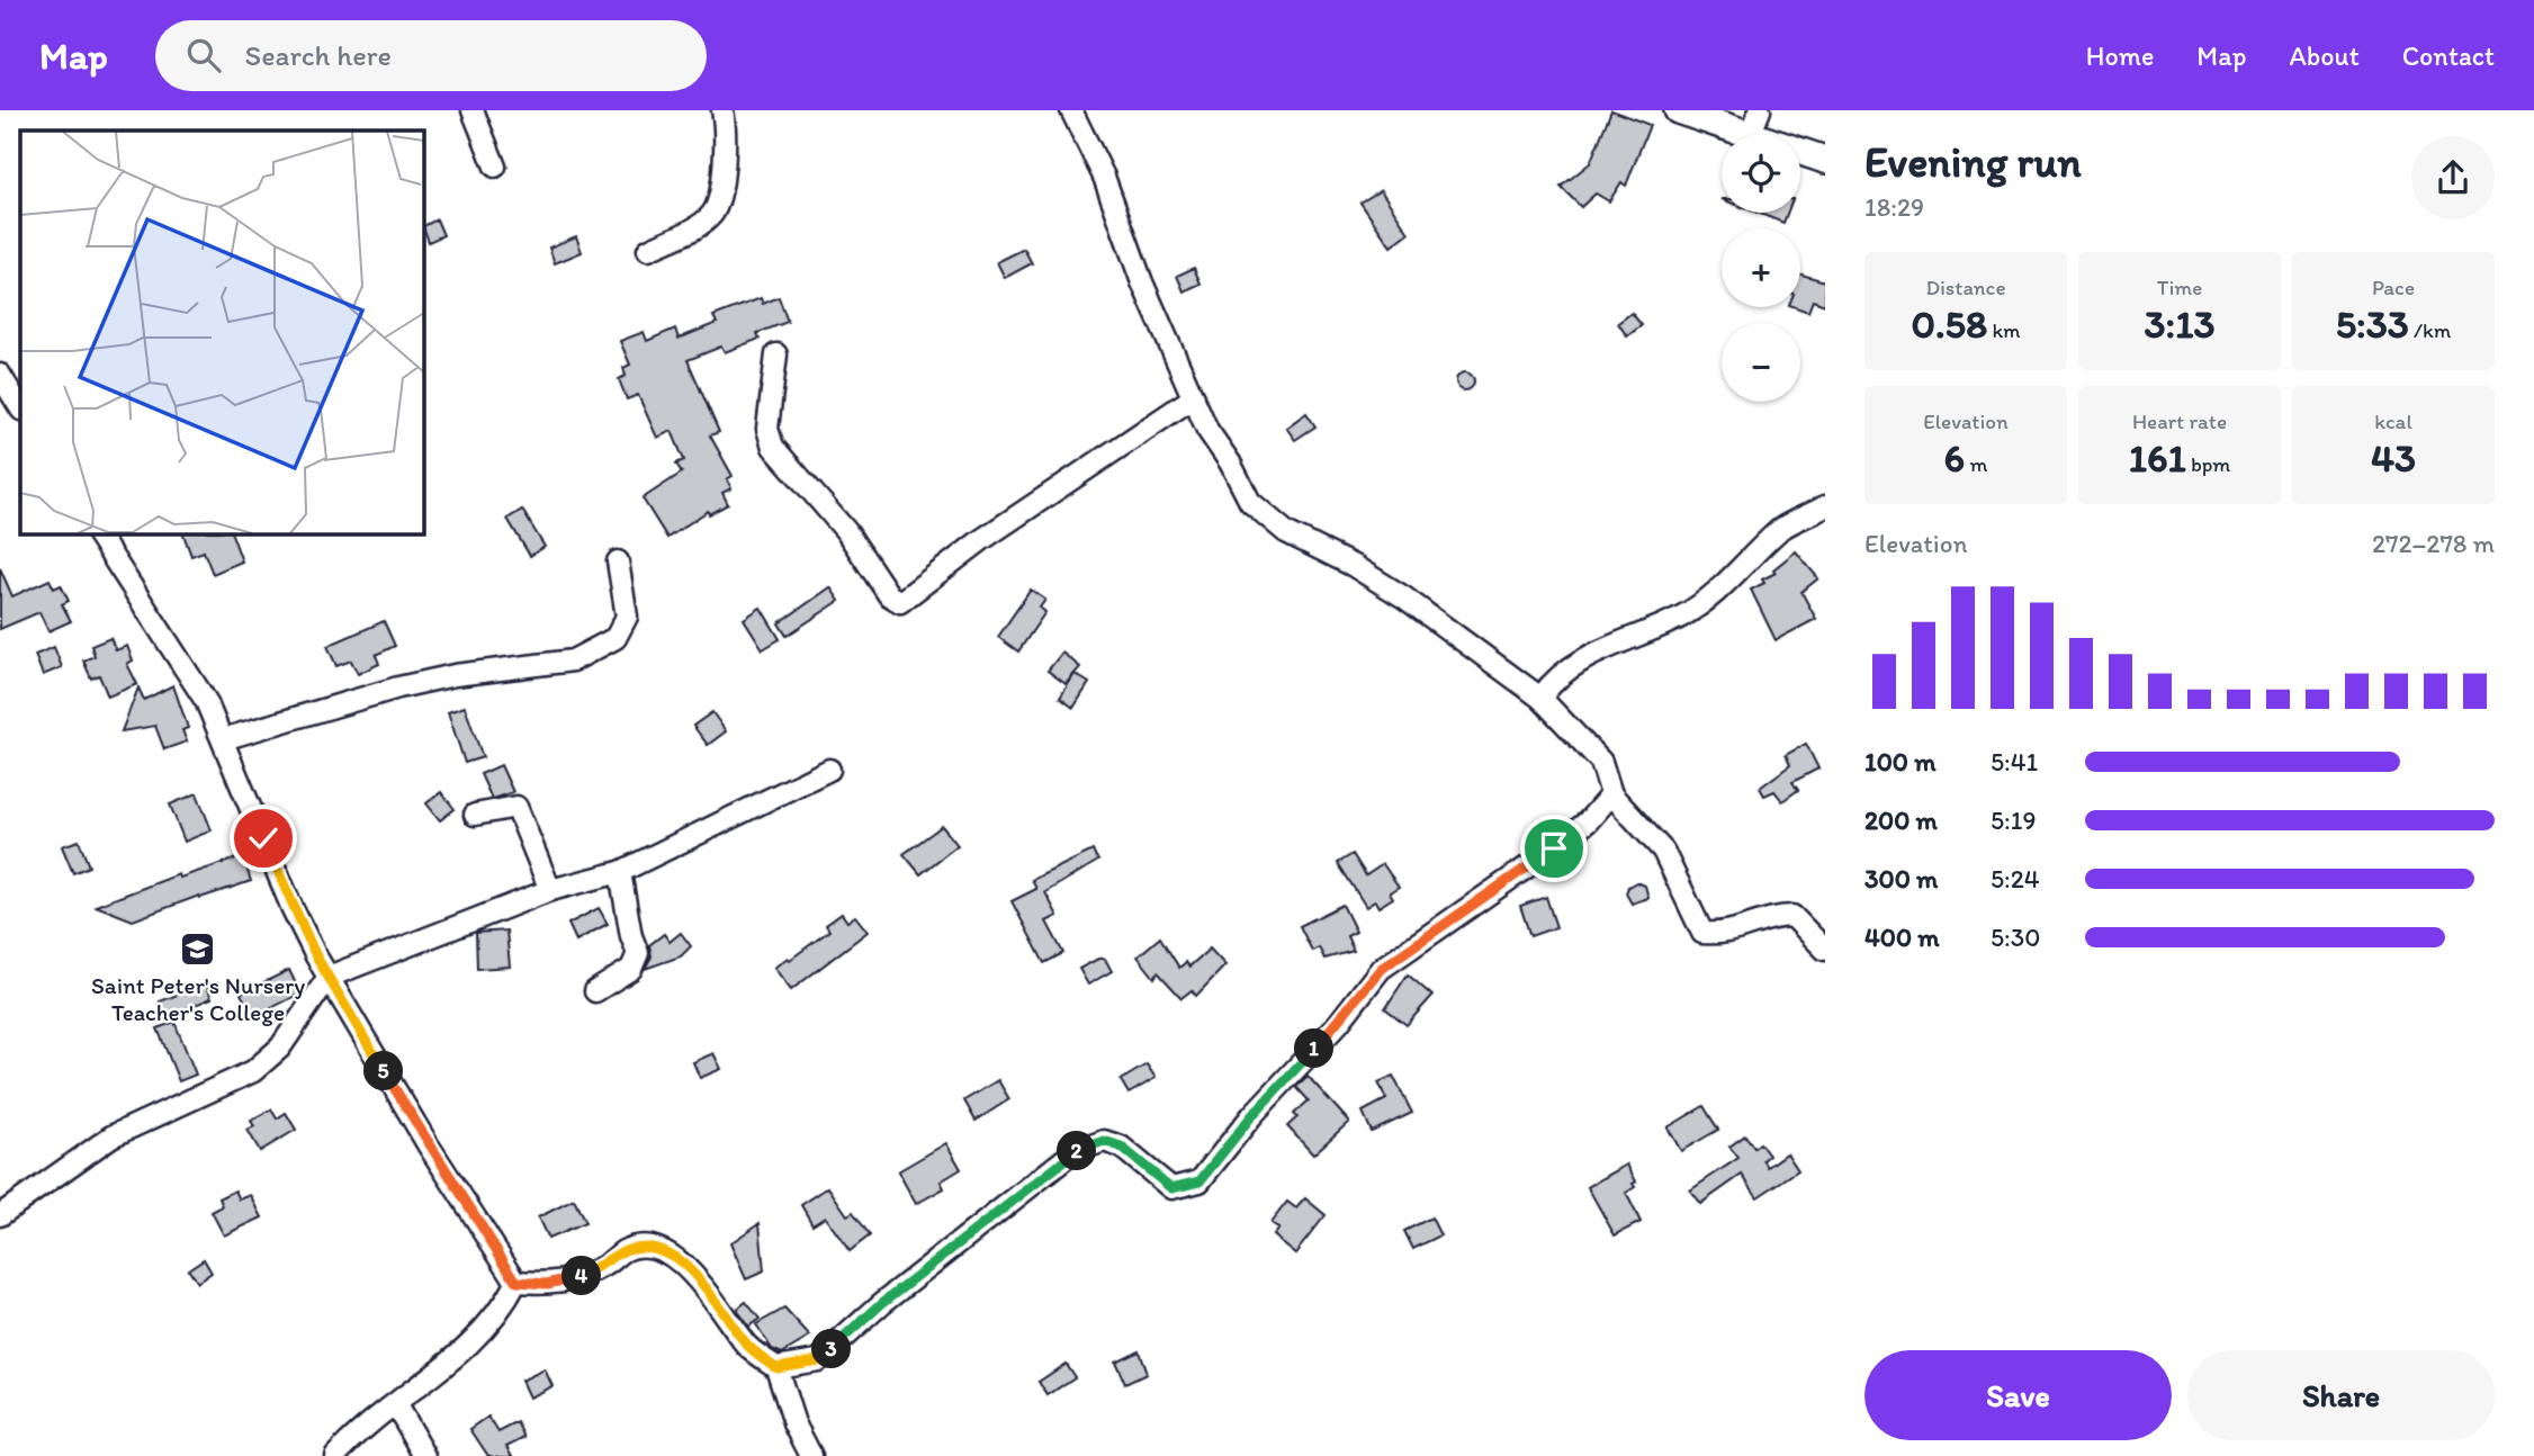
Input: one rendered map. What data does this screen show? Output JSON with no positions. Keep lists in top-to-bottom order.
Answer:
{
  "places": {
    "school or university": ["Saint Peter's Nursery Teacher's College"]
  },
  "page": {
    "header": "Map",
    "search": "Search here",
    "nav": [
      "Home",
      "Map",
      "About",
      "Contact"
    ],
    "heading": ["Evening run", "18:29"],
    "map_buttons": ["+", "−"],
    "stats": [
      ["Distance", "0.58 km"],
      ["Time", "3:13"],
      ["Pace", "5:33 /km"],
      ["Elevation", "6 m"],
      ["Heart rate", "161 bpm"],
      ["kcal", "43"]
    ],
    "chart": ["Elevation", "272–278 m"],
    "list": [
      {
        "name": "100 m",
        "note": "5:41"
      },
      {
        "name": "200 m",
        "note": "5:19"
      },
      {
        "name": "300 m",
        "note": "5:24"
      },
      {
        "name": "400 m",
        "note": "5:30"
      }
    ],
    "pins": [
      "1",
      "5",
      "2",
      "4",
      "3"
    ],
    "buttons": ["Save", "Share"]
  }
}
